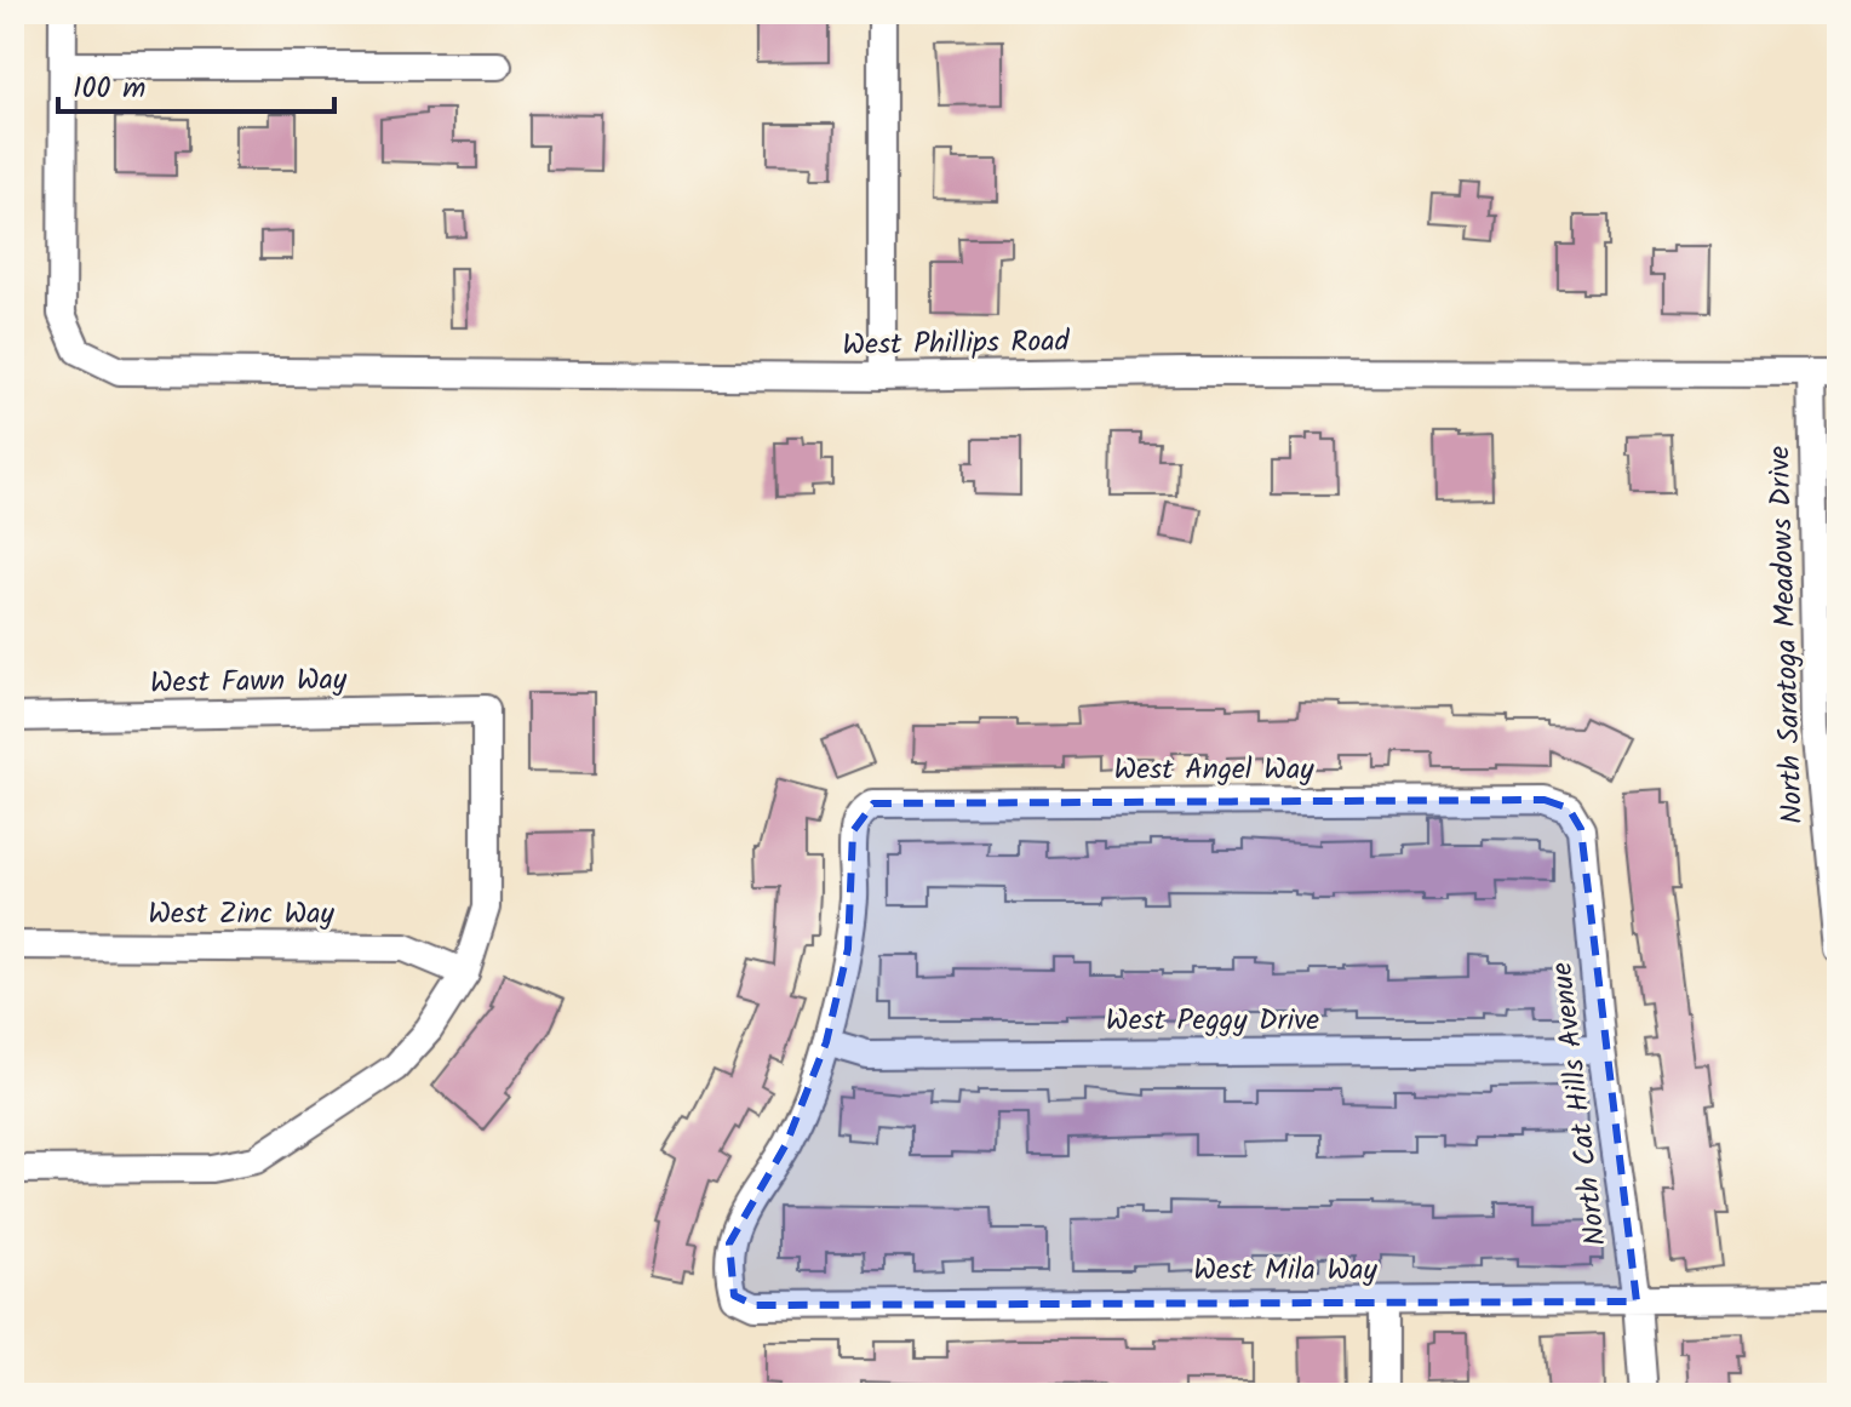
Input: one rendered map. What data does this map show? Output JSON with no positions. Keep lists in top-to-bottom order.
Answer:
{
  "streets": {
    "street": [
      "West Phillips Road",
      "North Saratoga Meadows Drive",
      "West Fawn Way",
      "West Angel Way",
      "West Zinc Way",
      "West Peggy Drive",
      "North Cat Hills Avenue",
      "West Mila Way"
    ]
  },
  "crossings": [
    ["West Phillips Road", "North Saratoga Meadows Drive"],
    ["West Fawn Way", "West Zinc Way"],
    ["West Angel Way", "West Peggy Drive"],
    ["West Angel Way", "North Cat Hills Avenue"],
    ["West Angel Way", "West Mila Way"],
    ["West Peggy Drive", "North Cat Hills Avenue"],
    ["West Peggy Drive", "West Mila Way"],
    ["North Cat Hills Avenue", "West Mila Way"]
  ],
  "scale_bar": "100 m"
}
